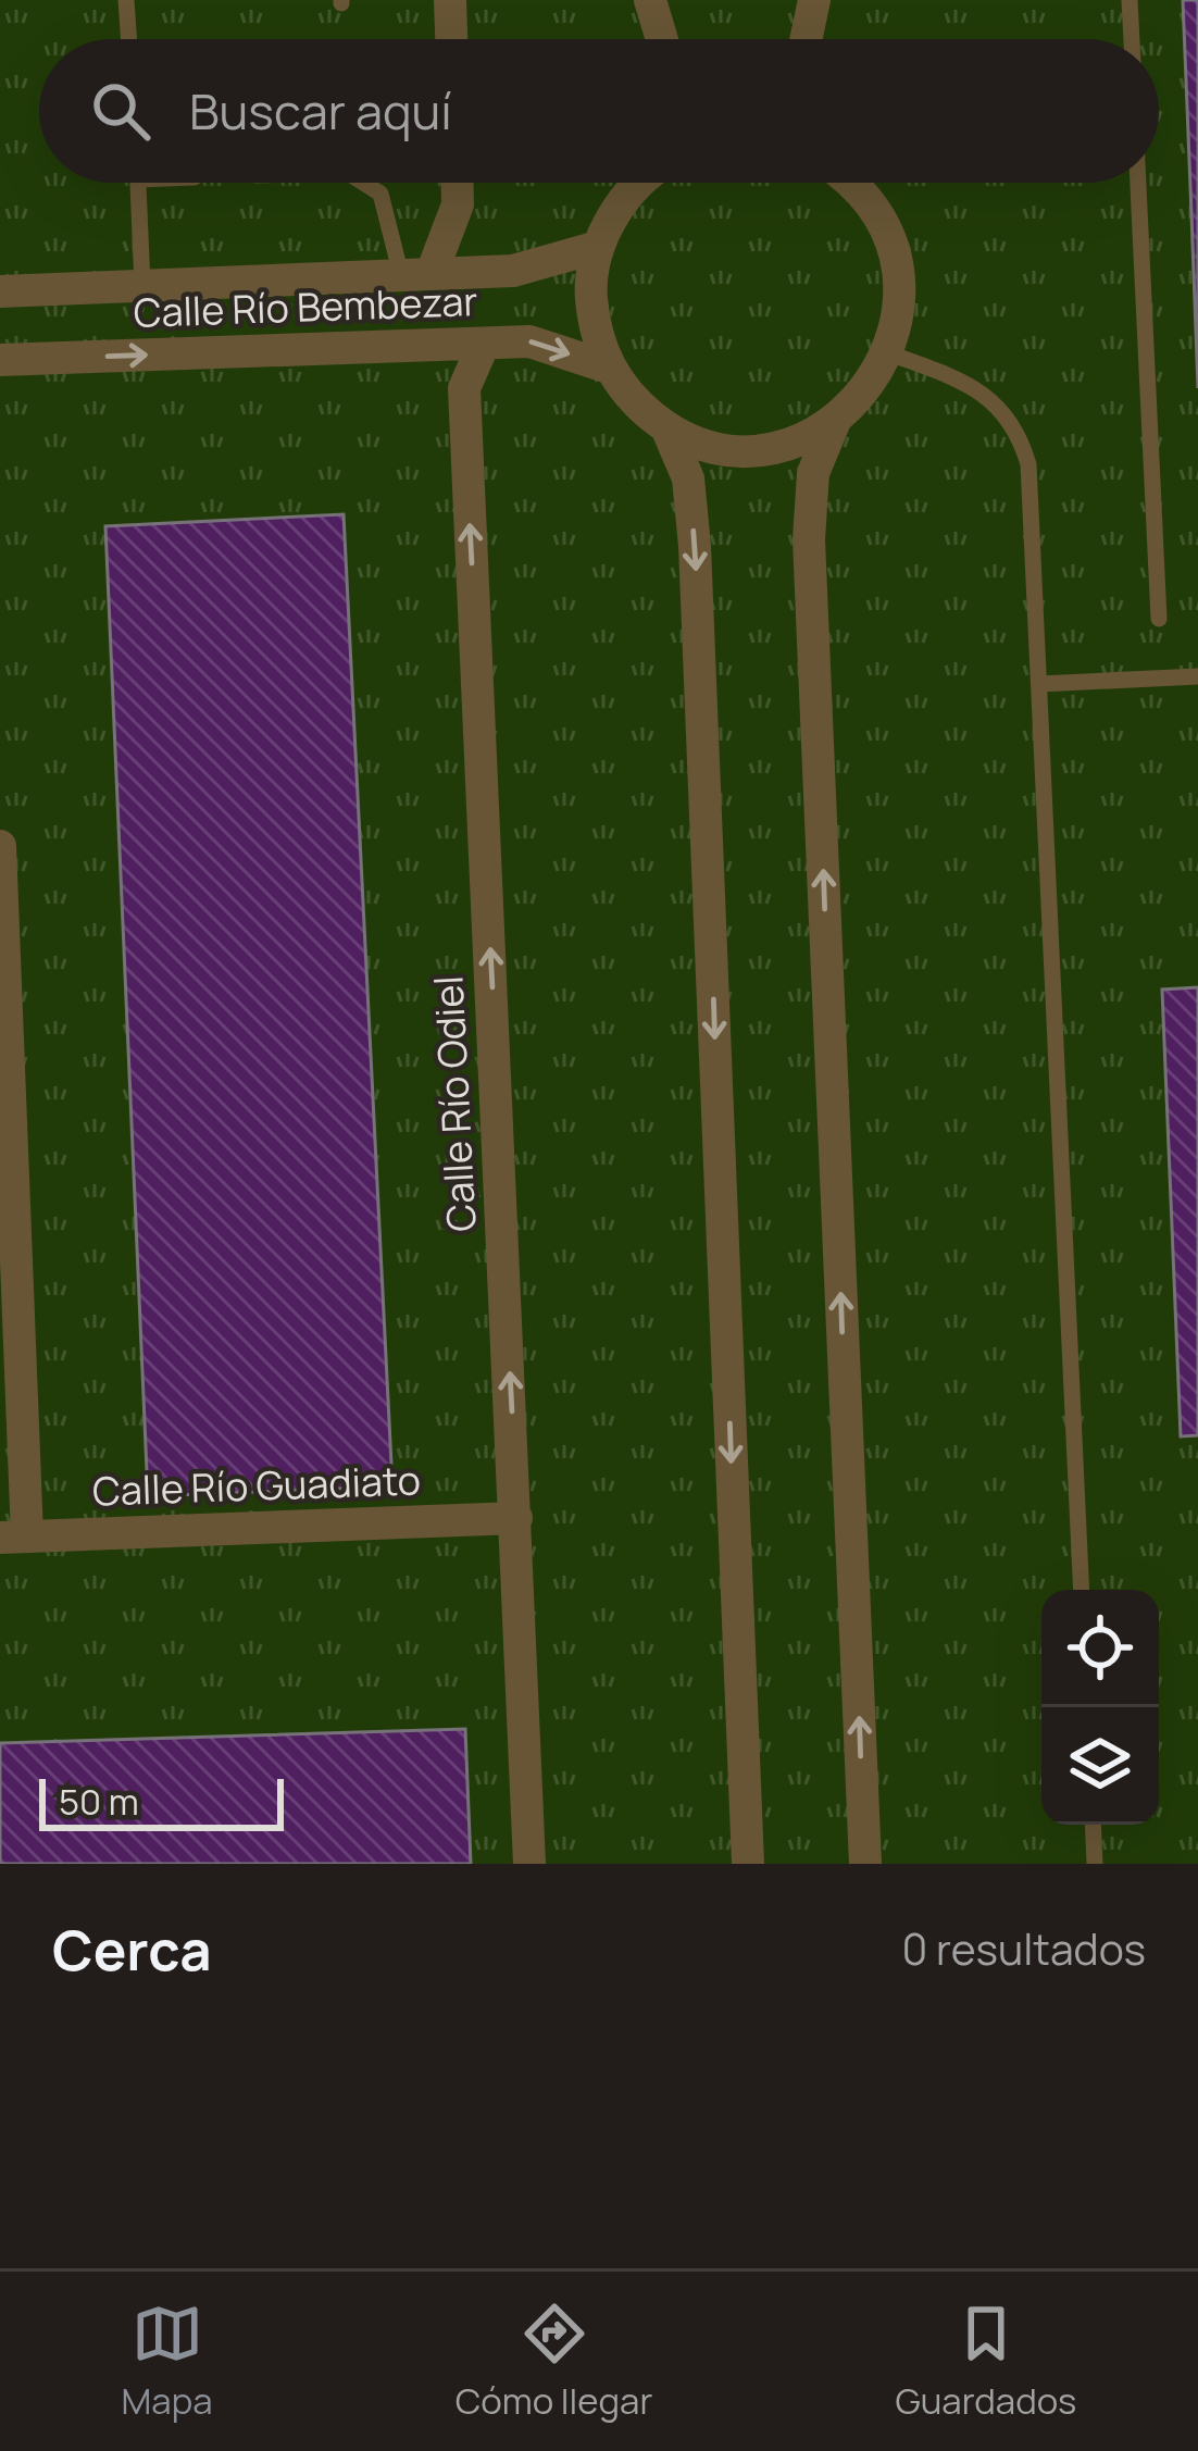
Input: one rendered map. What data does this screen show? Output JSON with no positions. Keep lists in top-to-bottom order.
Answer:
{
  "streets": {
    "street": ["Calle Río Bembezar", "Calle Río Odiel", "Calle Río Guadiato"]
  },
  "crossings": [
    ["Calle Río Bembezar", "Calle Río Odiel"],
    ["Calle Río Odiel", "Calle Río Guadiato"]
  ],
  "scale_bar": "50 m",
  "page": {
    "search": "Buscar aquí",
    "scale": "50 m",
    "heading": ["Cerca", "0 resultados"],
    "nav": ["Mapa", "Cómo llegar", "Guardados"]
  }
}
